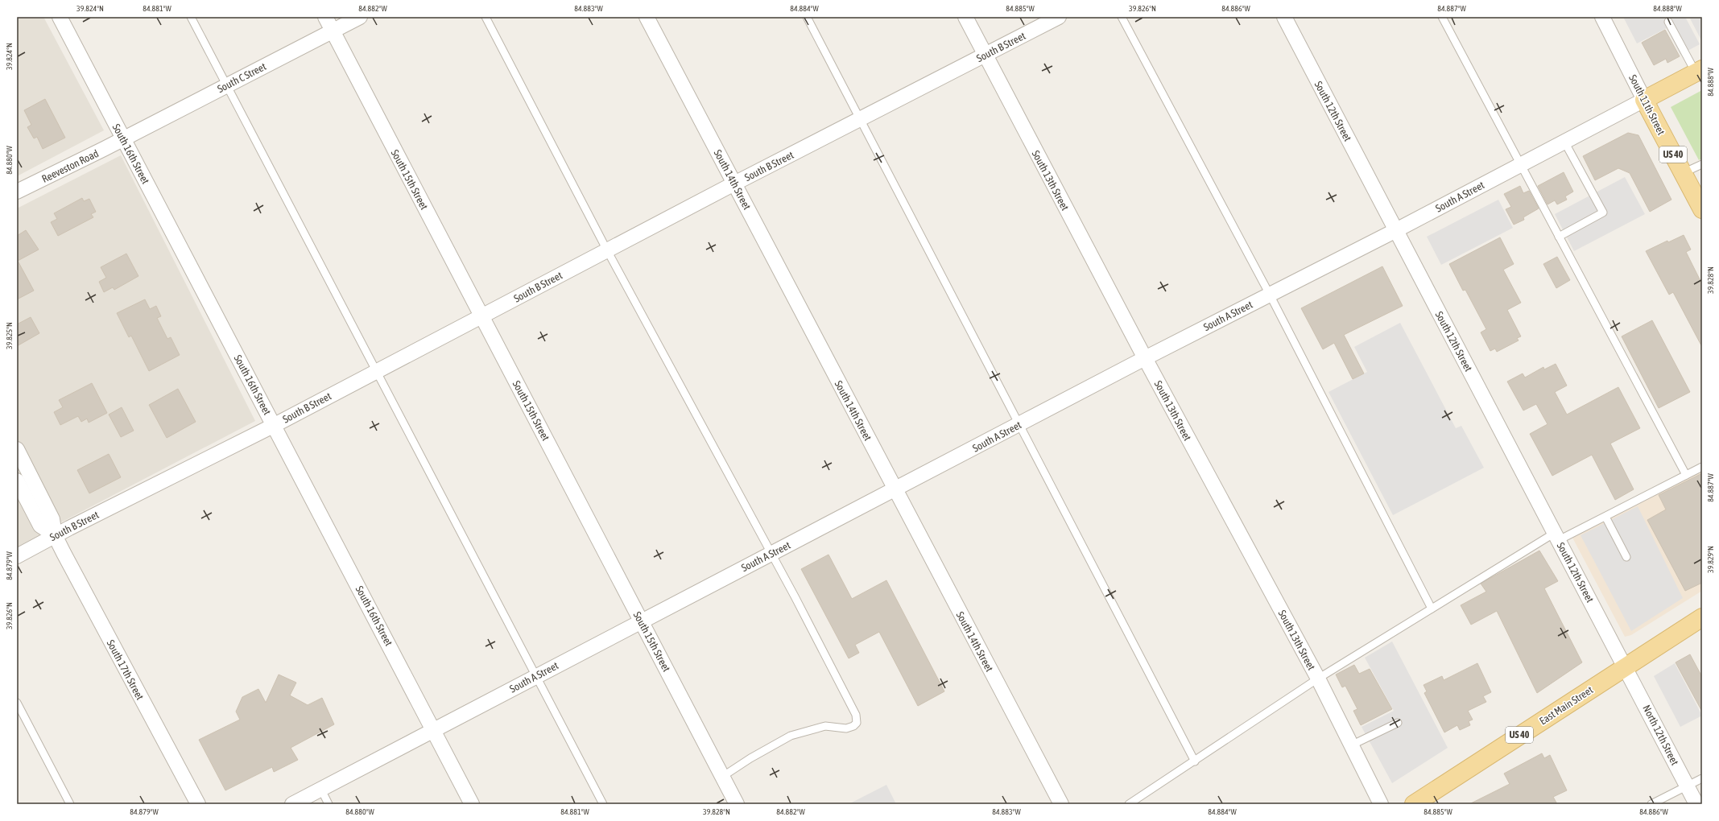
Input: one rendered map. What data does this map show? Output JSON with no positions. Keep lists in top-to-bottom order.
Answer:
{
  "streets": {
    "main road": [
      "South 11th Street",
      "US 40",
      "South A Street",
      "East Main Street"
    ],
    "street": [
      "South B Street",
      "South C Street",
      "South 12th Street",
      "South 16th Street",
      "Reeveston Road",
      "South 15th Street",
      "South 14th Street",
      "South 13th Street",
      "South 17th Street",
      "North 12th Street"
    ]
  },
  "crossings": [
    ["South B Street", "South 16th Street"],
    ["South B Street", "South 15th Street"],
    ["South B Street", "South 14th Street"],
    ["South B Street", "South 13th Street"],
    ["South B Street", "South 17th Street"],
    ["South C Street", "South 16th Street"],
    ["South C Street", "Reeveston Road"],
    ["South C Street", "South 15th Street"],
    ["South 11th Street", "South A Street"],
    ["South 12th Street", "South A Street"],
    ["South 12th Street", "East Main Street"],
    ["South 12th Street", "North 12th Street"],
    ["South 16th Street", "Reeveston Road"],
    ["South 16th Street", "South A Street"],
    ["South 15th Street", "South A Street"],
    ["South 14th Street", "South A Street"],
    ["South 13th Street", "South A Street"],
    ["East Main Street", "North 12th Street"]
  ],
  "coordinates": [
    "39.824°N",
    "84.881°W",
    "84.882°W",
    "84.883°W",
    "84.884°W",
    "84.885°W",
    "39.826°N",
    "84.886°W",
    "84.887°W",
    "84.888°W",
    "84.880°W",
    "39.828°N",
    "39.825°N",
    "39.829°N",
    "84.879°W"
  ]
}
